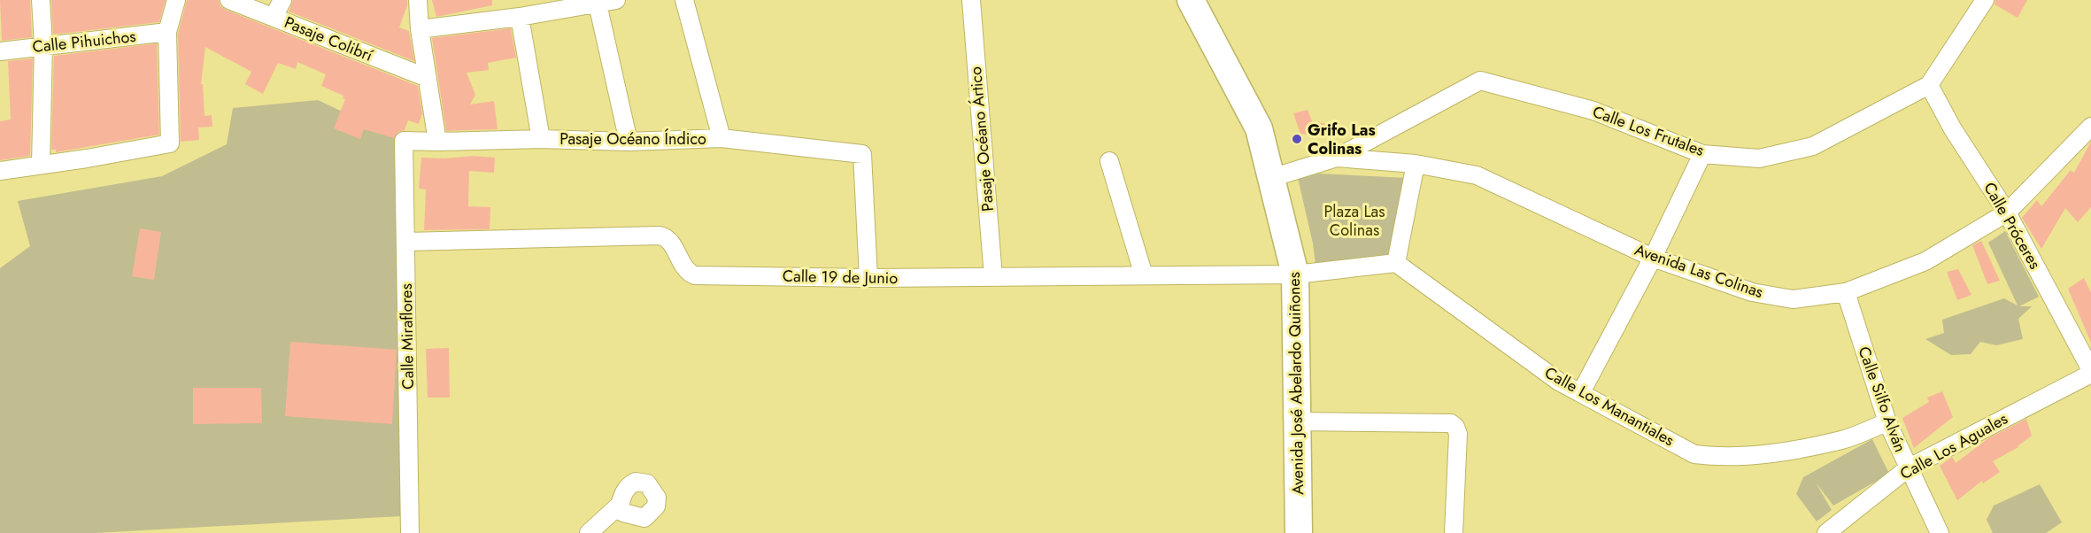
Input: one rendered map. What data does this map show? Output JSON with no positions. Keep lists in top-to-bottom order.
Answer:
{
  "streets": {
    "main road": ["Avenida José Abelardo Quiñones"],
    "street": [
      "Pasaje Colibrí",
      "Calle Pihuichos",
      "Calle Los Frutales",
      "Pasaje Océano Índico",
      "Pasaje Océano Ártico",
      "Calle Próceres",
      "Avenida Las Colinas",
      "Calle 19 de Junio",
      "Calle Miraflores",
      "Calle Silfo Alván",
      "Calle Los Manantiales",
      "Calle Los Aguales"
    ]
  },
  "crossings": [
    ["Calle Los Frutales", "Calle Próceres"],
    ["Calle Los Frutales", "Avenida Las Colinas"],
    ["Pasaje Océano Índico", "Calle 19 de Junio"],
    ["Pasaje Océano Índico", "Calle Miraflores"],
    ["Pasaje Océano Ártico", "Calle 19 de Junio"],
    ["Calle Próceres", "Avenida Las Colinas"],
    ["Calle Próceres", "Calle Los Aguales"],
    ["Avenida Las Colinas", "Avenida José Abelardo Quiñones"],
    ["Avenida Las Colinas", "Calle Silfo Alván"],
    ["Calle 19 de Junio", "Calle Miraflores"],
    ["Calle 19 de Junio", "Avenida José Abelardo Quiñones"],
    ["Calle Silfo Alván", "Calle Los Manantiales"],
    ["Calle Silfo Alván", "Calle Los Aguales"]
  ],
  "parks": ["Plaza Las Colinas"],
  "places": ["Grifo Las Colinas"]
}
